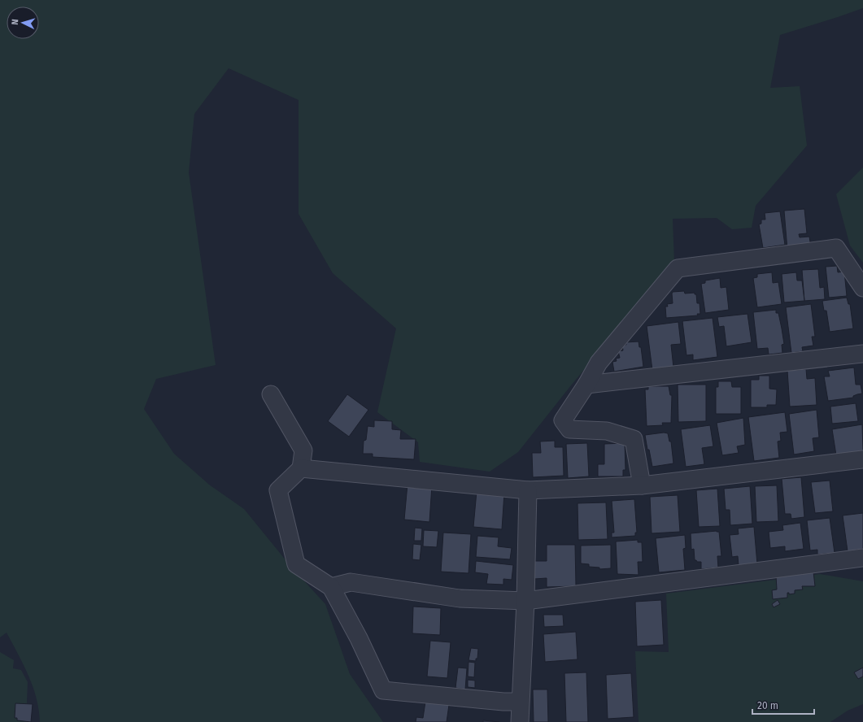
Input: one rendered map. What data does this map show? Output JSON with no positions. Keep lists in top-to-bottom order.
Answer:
{
  "scale_bar": "20 m",
  "north": "left"
}
